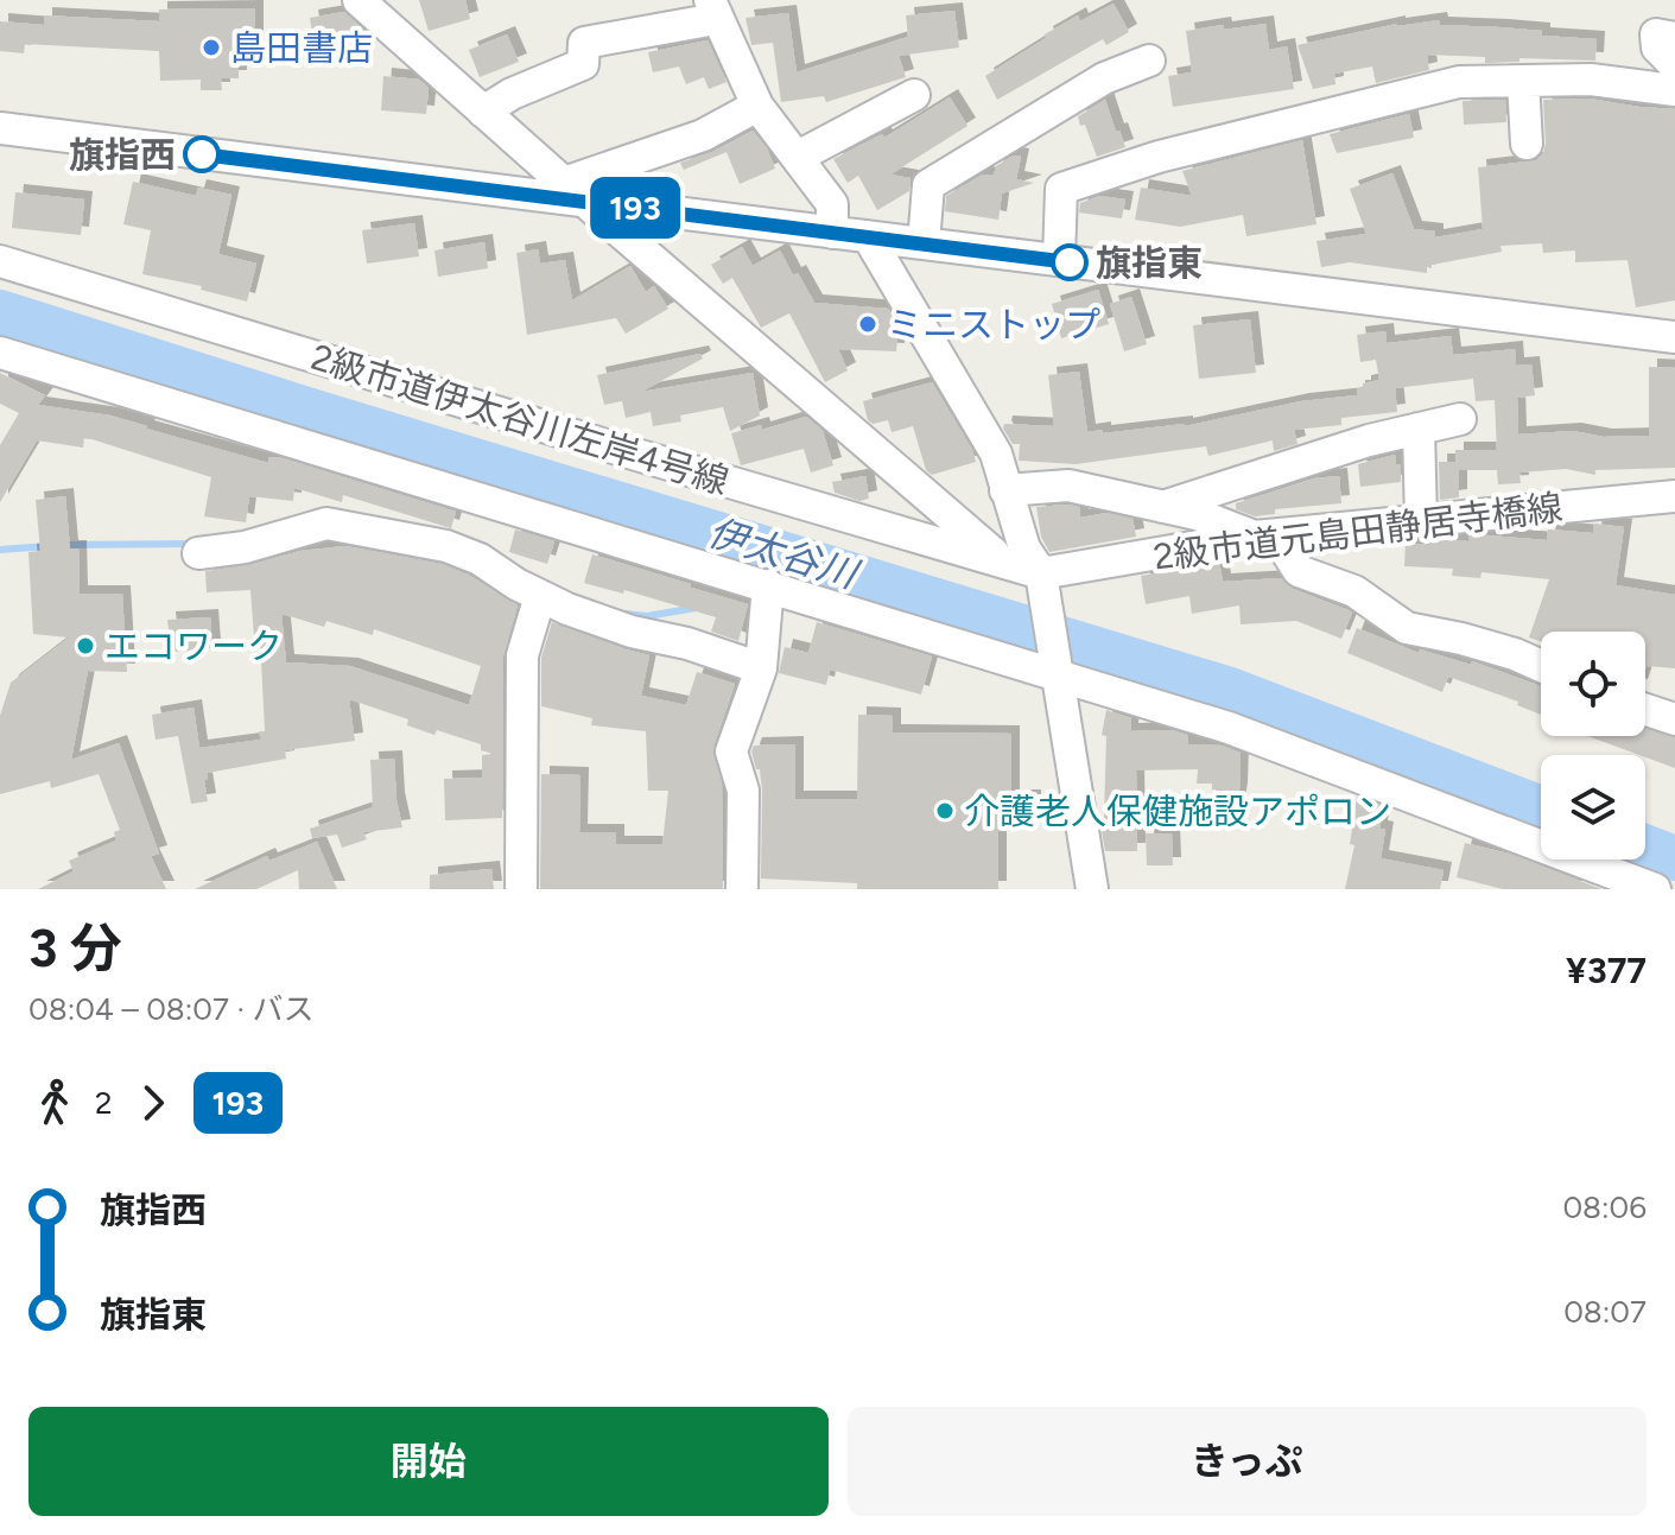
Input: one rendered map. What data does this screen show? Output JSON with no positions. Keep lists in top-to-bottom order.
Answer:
{
  "streets": {
    "street": ["2級市道伊太谷川左岸4号線", "2級市道元島田静居寺橋線"]
  },
  "crossings": [
    ["2級市道伊太谷川左岸4号線", "2級市道元島田静居寺橋線"]
  ],
  "water": ["伊太谷川"],
  "places": [
    "島田書店",
    "旗指西",
    "旗指東",
    "ミニストップ",
    "エコワーク",
    "介護老人保健施設アポロン"
  ],
  "lines": ["bus line 193"],
  "page": {
    "on_map": "193",
    "heading": ["3 分", "08:04 – 08:07 · バス", "¥377"],
    "legs": ["2", "193"],
    "list": [
      {
        "name": "旗指西",
        "value": "08:06"
      },
      {
        "name": "旗指東",
        "value": "08:07"
      }
    ],
    "buttons": ["開始", "きっぷ"]
  }
}
